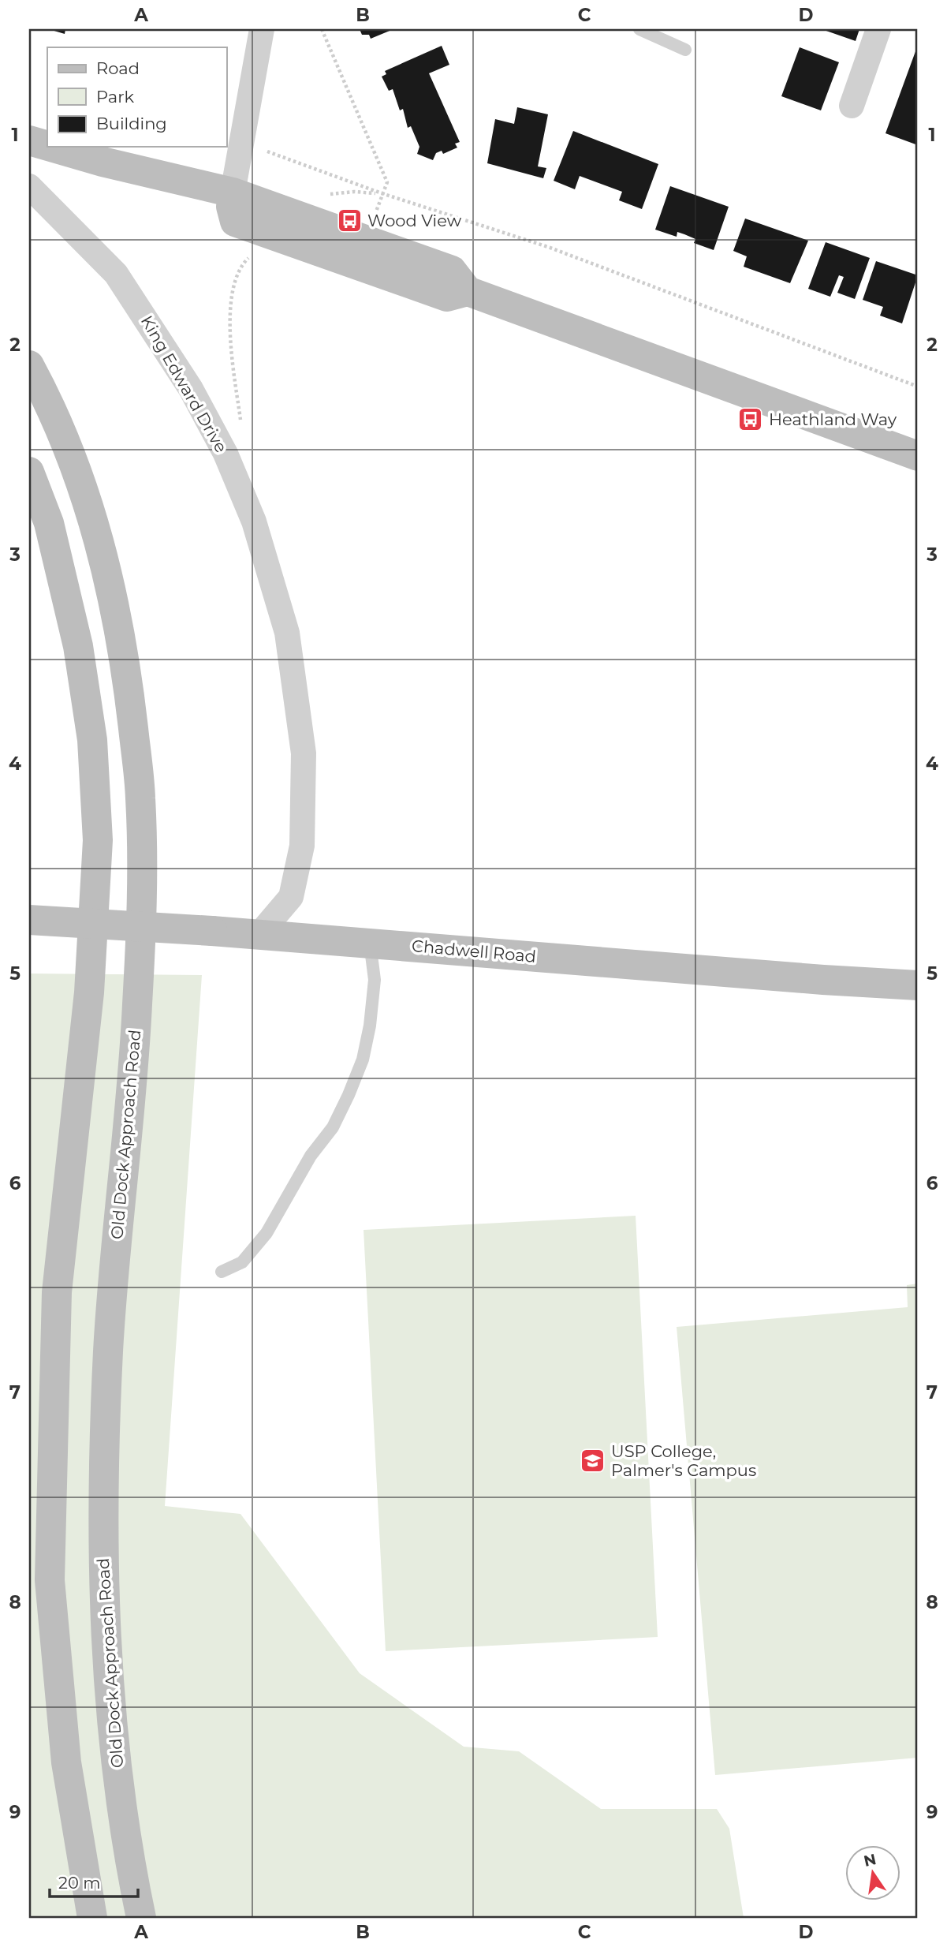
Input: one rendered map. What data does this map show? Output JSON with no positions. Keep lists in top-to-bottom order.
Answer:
{
  "streets": {
    "street": ["King Edward Drive", "Chadwell Road", "Old Dock Approach Road"]
  },
  "crossings": [
    ["King Edward Drive", "Chadwell Road"]
  ],
  "places": {
    "bus stop": ["Wood View", "Heathland Way"],
    "school or university": ["USP College, Palmer's Campus"]
  },
  "legend": ["Road", "Park", "Building"],
  "scale_bar": "20 m",
  "north": "top",
  "grid": {
    "columns": [
      "A",
      "B",
      "C",
      "D"
    ],
    "rows": [
      "1",
      "2",
      "3",
      "4",
      "5",
      "6",
      "7",
      "8",
      "9"
    ]
  }
}
